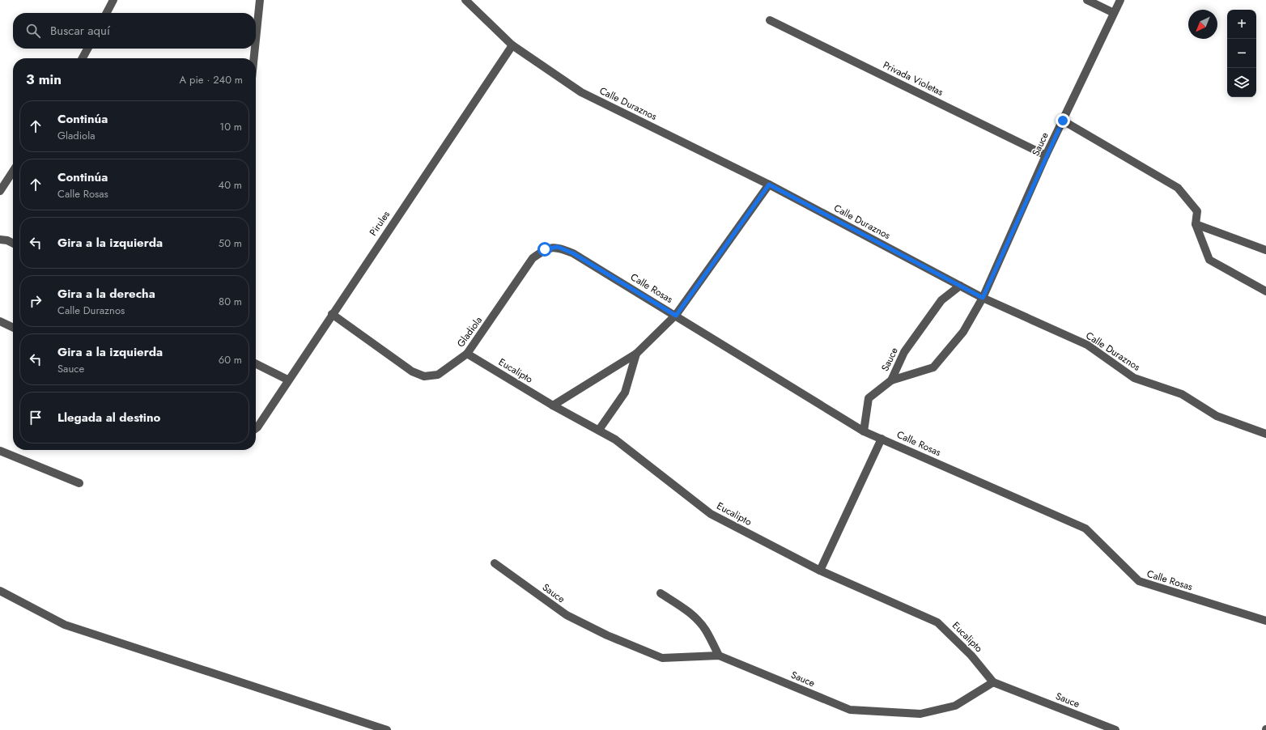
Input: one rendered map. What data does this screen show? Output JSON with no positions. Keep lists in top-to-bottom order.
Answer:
{
  "streets": {
    "street": [
      "Privada Violetas",
      "Calle Duraznos",
      "Sauce",
      "Pirules",
      "Calle Rosas",
      "Gladiola",
      "Eucalipto"
    ]
  },
  "crossings": [
    ["Privada Violetas", "Sauce"],
    ["Calle Duraznos", "Sauce"],
    ["Calle Duraznos", "Pirules"],
    ["Sauce", "Calle Rosas"],
    ["Sauce", "Eucalipto"],
    ["Pirules", "Gladiola"],
    ["Calle Rosas", "Gladiola"],
    ["Gladiola", "Eucalipto"]
  ],
  "north": "bottom left",
  "page": {
    "map_buttons": ["+", "−"],
    "search": "Buscar aquí",
    "heading": ["3 min", "A pie · 240 m"],
    "list": [
      ["Continúa", "Gladiola", "10 m"],
      ["Continúa", "Calle Rosas", "40 m"],
      ["Gira a la izquierda", "50 m"],
      ["Gira a la derecha", "Calle Duraznos", "80 m"],
      ["Gira a la izquierda", "Sauce", "60 m"],
      "Llegada al destino"
    ]
  }
}
